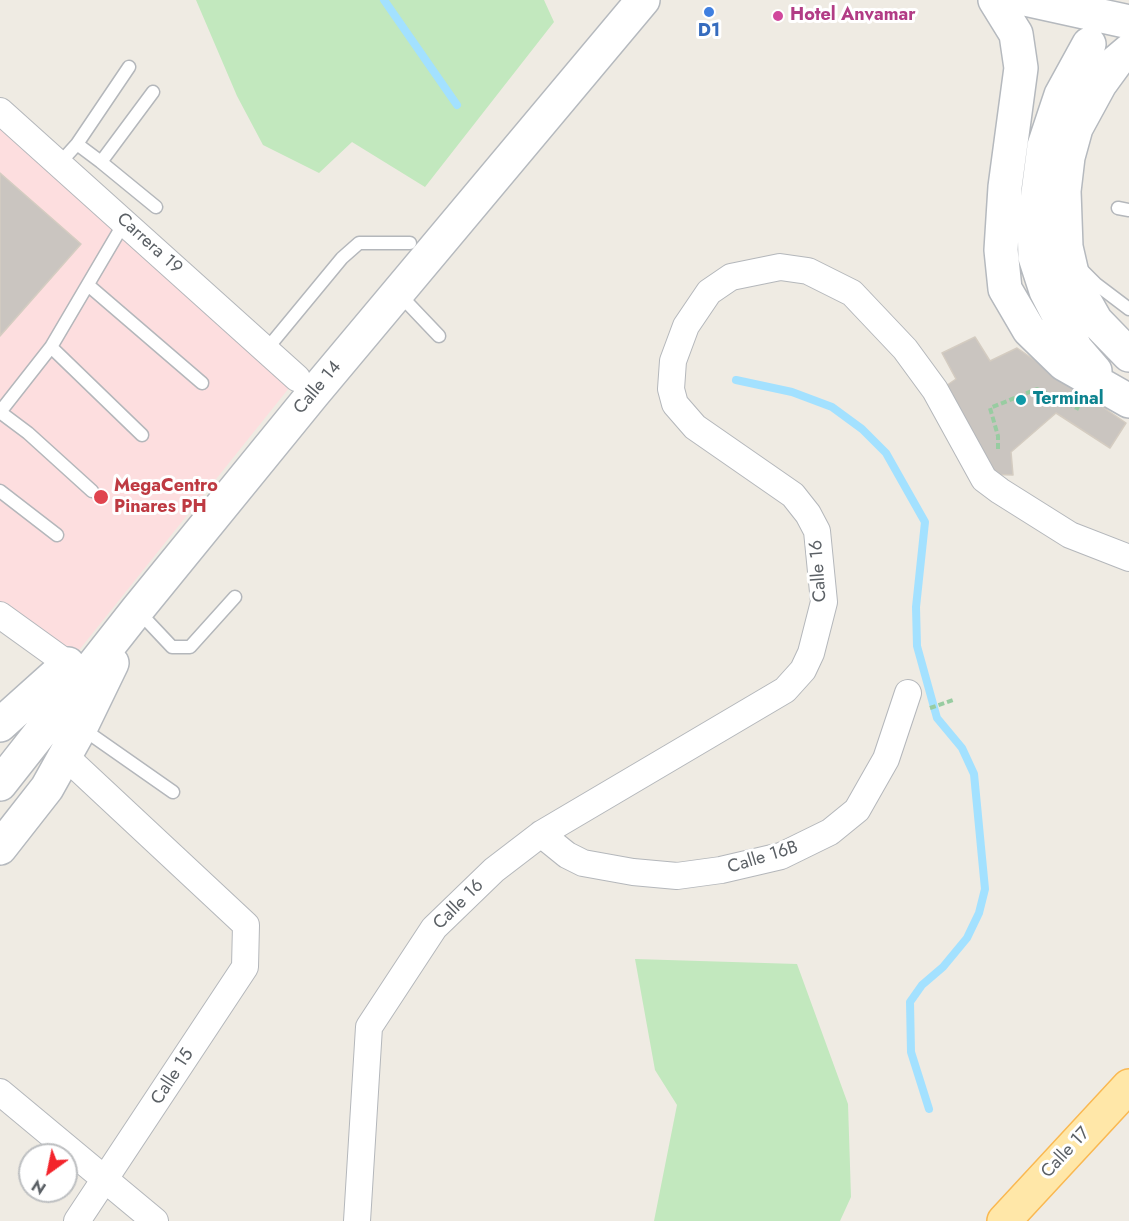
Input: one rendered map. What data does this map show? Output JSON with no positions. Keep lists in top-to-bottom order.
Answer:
{
  "streets": {
    "main road": ["Calle 14", "Calle 17"],
    "street": [
      "Carrera 19",
      "Calle 16",
      "Calle 16B",
      "Calle 15"
    ]
  },
  "crossings": [
    ["Carrera 19", "Calle 14"],
    ["Calle 16", "Calle 16B"]
  ],
  "places": [
    "D1",
    "Hotel Anvamar",
    "Terminal",
    "MegaCentro Pinares PH"
  ],
  "north": "bottom left"
}
